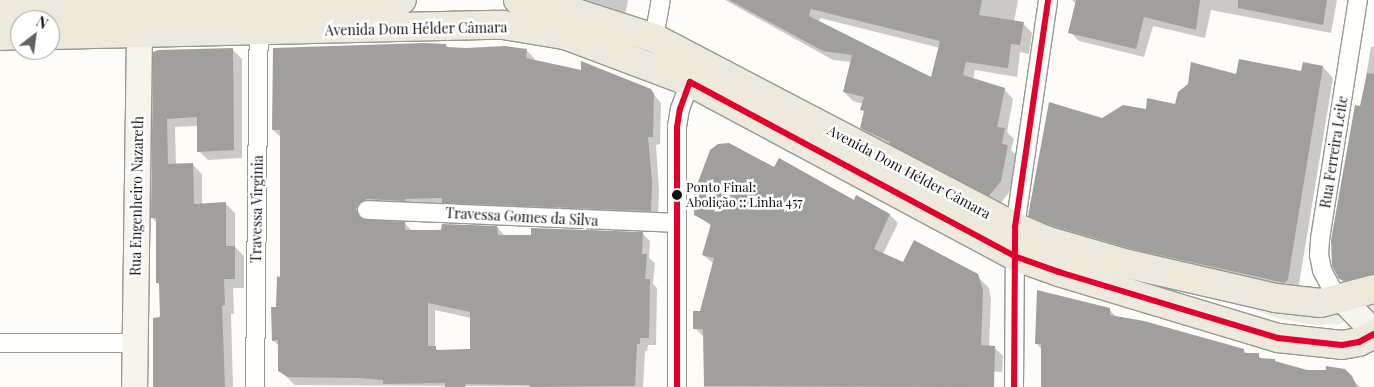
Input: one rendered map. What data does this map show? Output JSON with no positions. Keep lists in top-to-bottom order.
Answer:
{
  "streets": {
    "main road": ["Avenida Dom Hélder Câmara"],
    "street": [
      "Rua Ferreira Leite",
      "Rua Engenheiro Nazareth",
      "Travessa Virginia",
      "Travessa Gomes da Silva"
    ]
  },
  "crossings": [
    ["Avenida Dom Hélder Câmara", "Rua Ferreira Leite"],
    ["Avenida Dom Hélder Câmara", "Rua Engenheiro Nazareth"],
    ["Avenida Dom Hélder Câmara", "Travessa Virginia"]
  ],
  "places": ["Ponto Final: Abolição :: Linha 457"],
  "lines": ["transit line 457"],
  "north": "top right"
}
